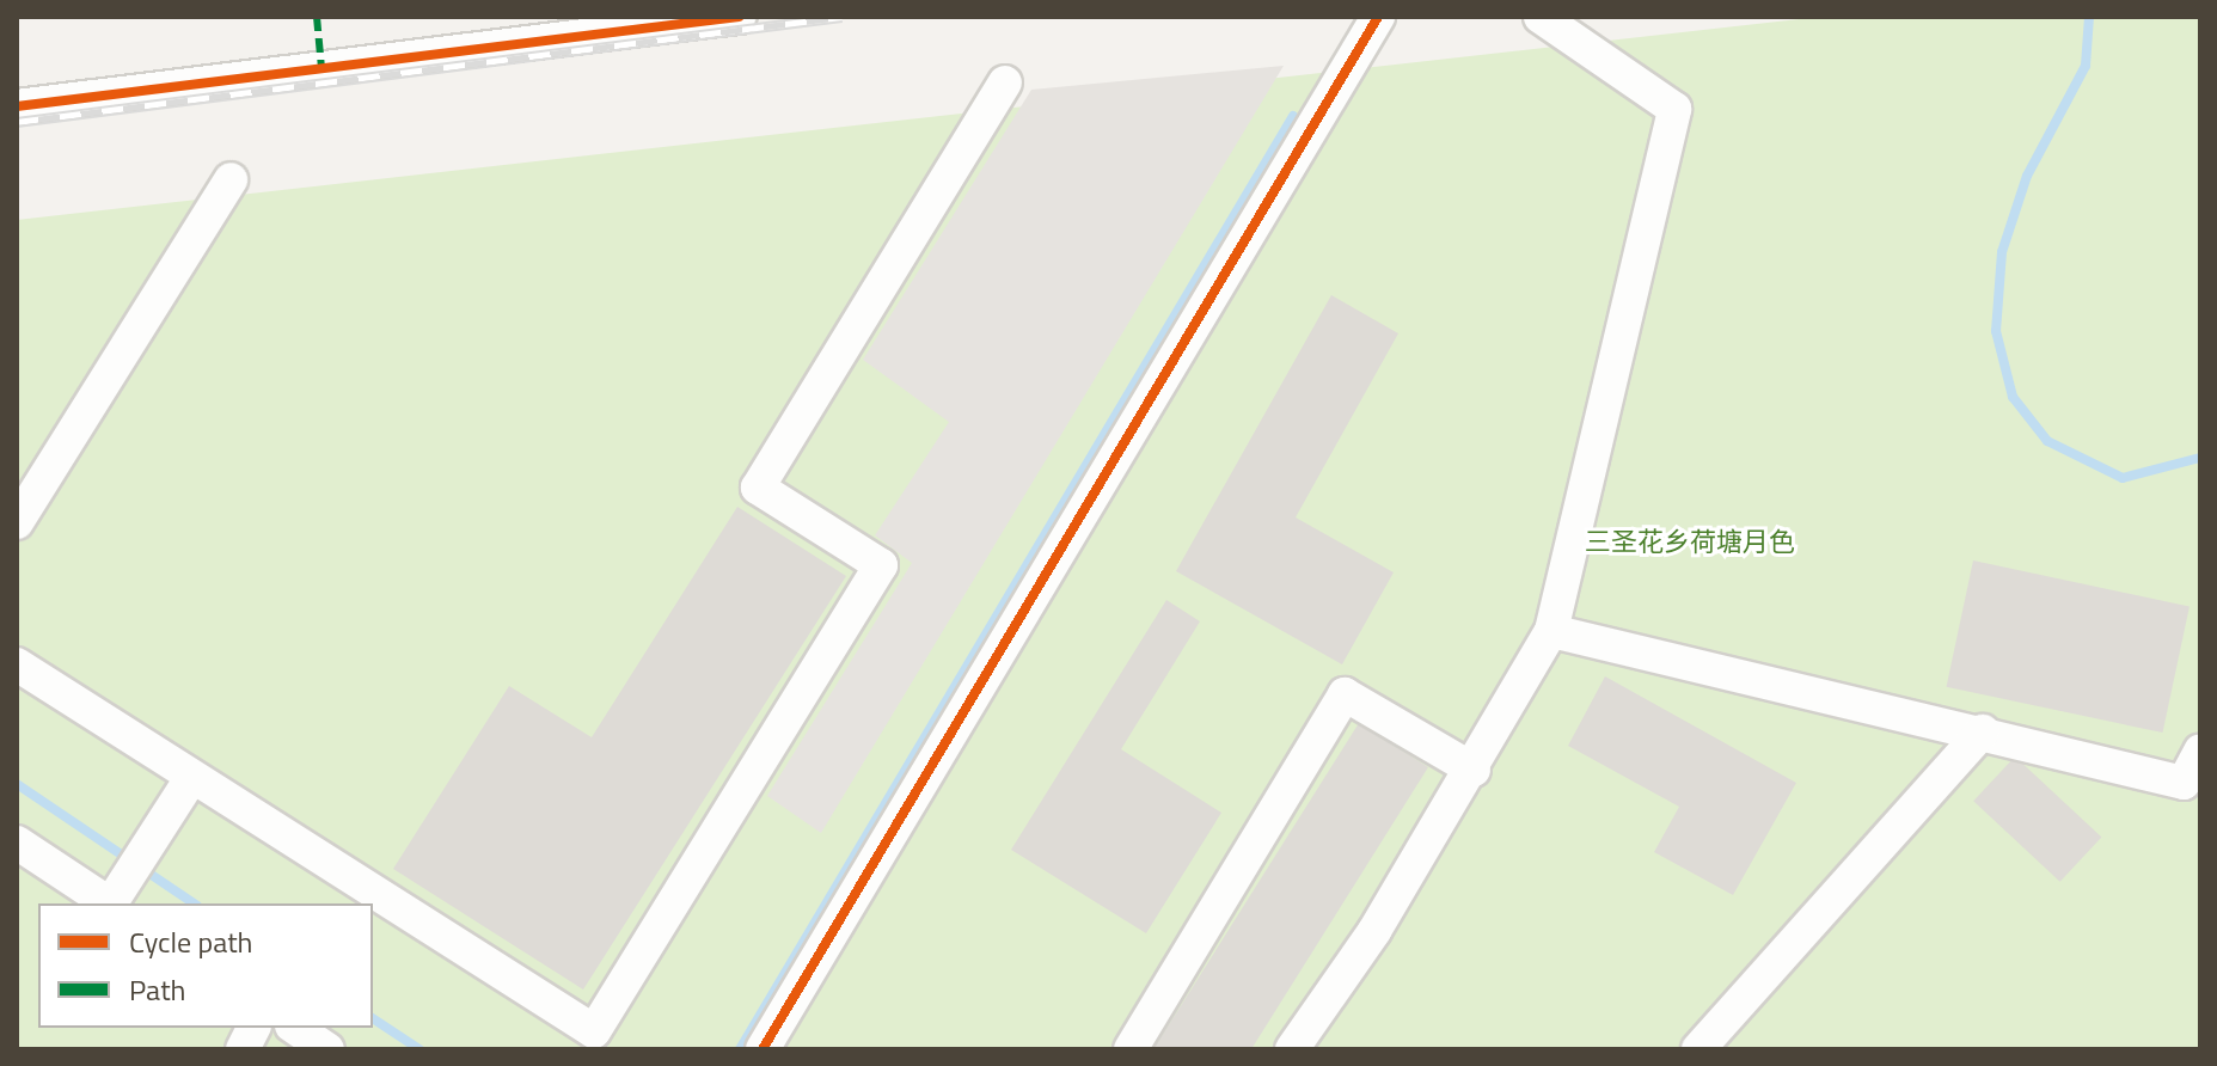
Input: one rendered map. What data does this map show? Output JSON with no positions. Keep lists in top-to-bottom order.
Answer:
{
  "parks": ["三圣花乡荷塘月色"],
  "legend": ["Cycle path", "Path"]
}
